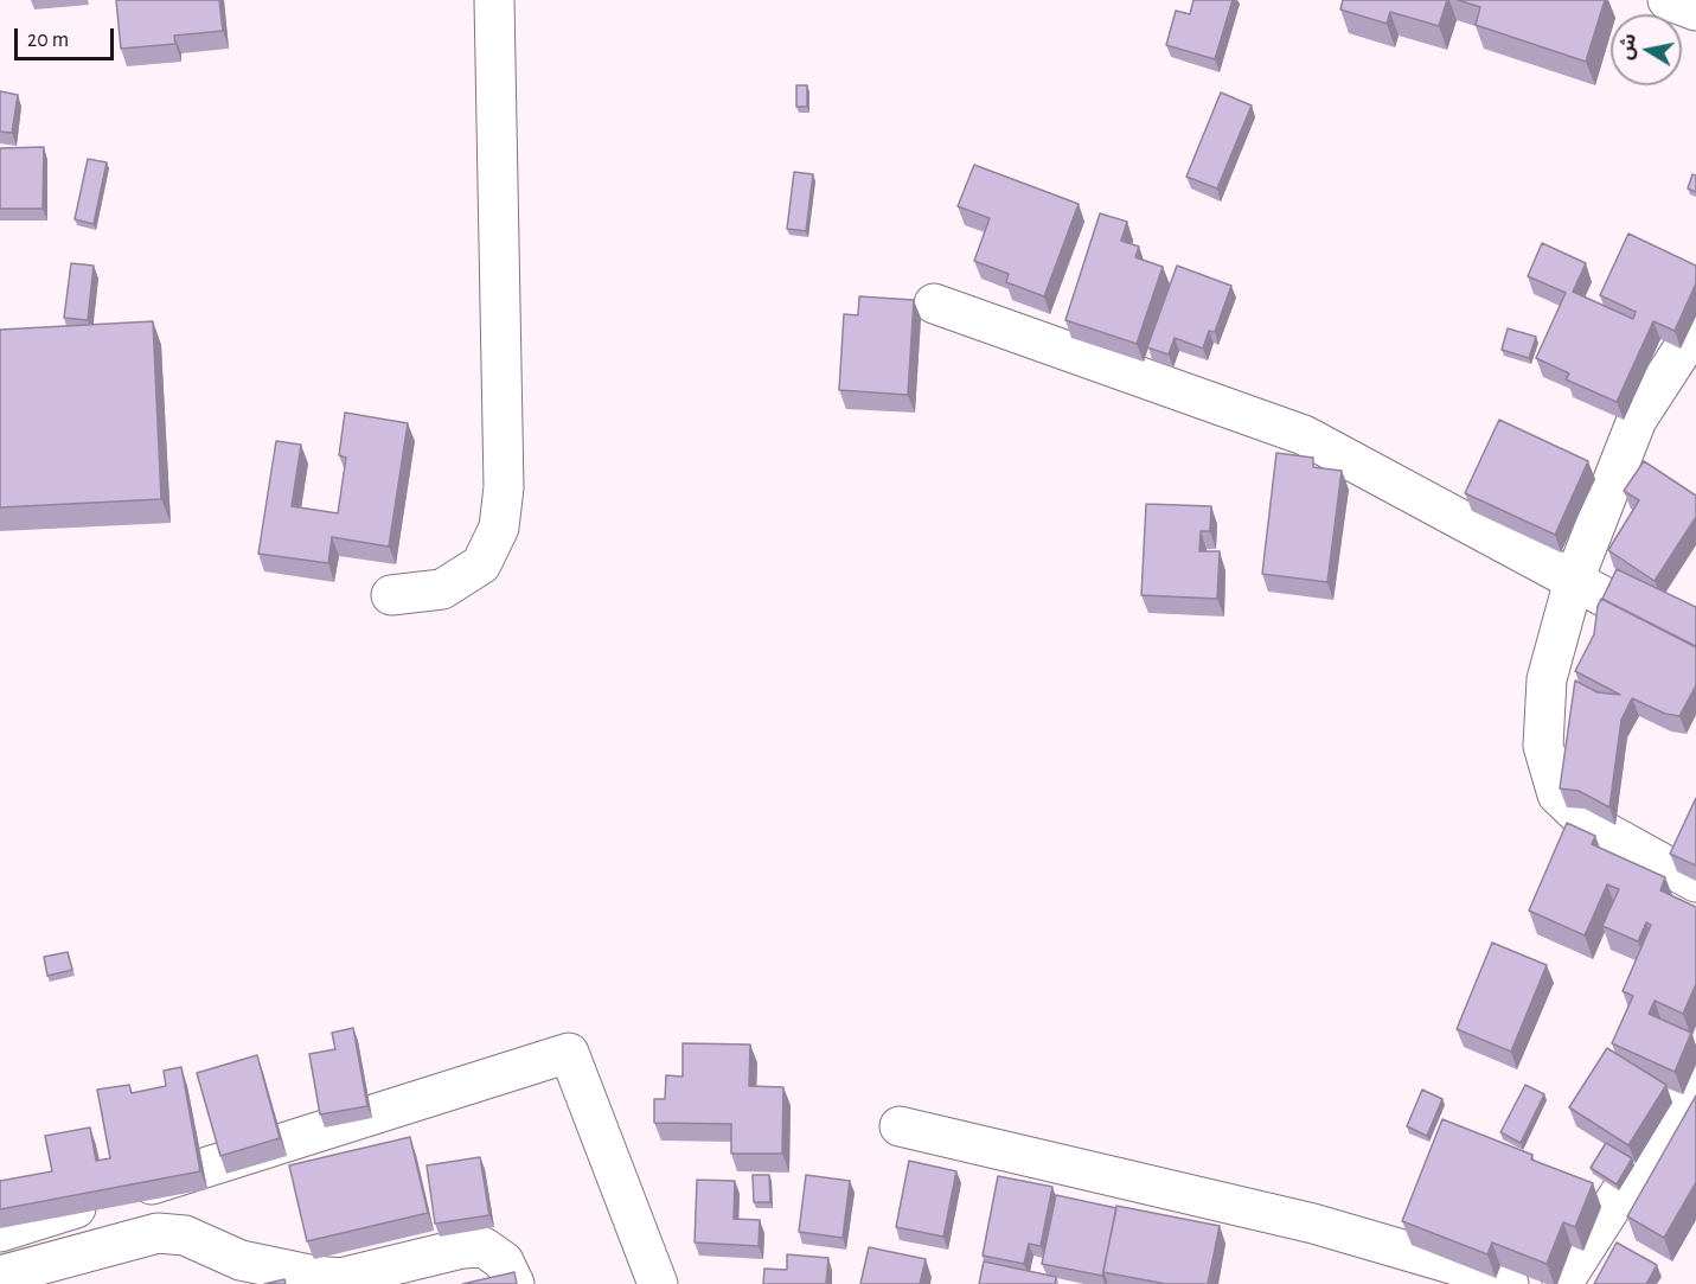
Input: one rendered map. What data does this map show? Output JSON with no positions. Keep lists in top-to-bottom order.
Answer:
{
  "scale_bar": "20 m",
  "north": "left"
}
